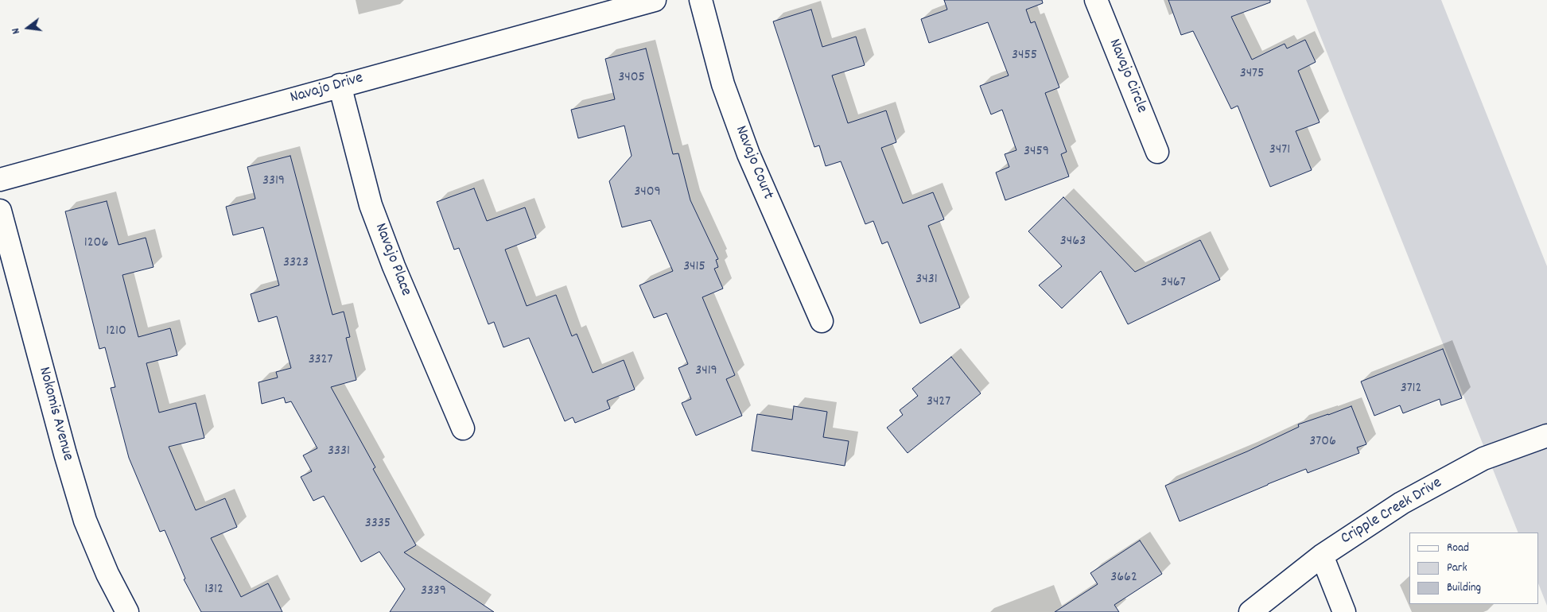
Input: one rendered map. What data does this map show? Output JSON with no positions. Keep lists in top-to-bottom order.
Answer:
{
  "streets": {
    "street": [
      "Navajo Circle",
      "Navajo Drive",
      "Navajo Court",
      "Navajo Place",
      "Nokomis Avenue",
      "Cripple Creek Drive"
    ]
  },
  "crossings": [
    ["Navajo Drive", "Navajo Place"]
  ],
  "house_numbers": [
    "3455",
    "3475",
    "3405",
    "3471",
    "3459",
    "3319",
    "3409",
    "3463",
    "1206",
    "3323",
    "3415",
    "3431",
    "3467",
    "1210",
    "3327",
    "3419",
    "3712",
    "3427",
    "3706",
    "3331",
    "3335",
    "3662",
    "1312",
    "3339"
  ],
  "legend": ["Road", "Park", "Building"],
  "north": "left"
}
